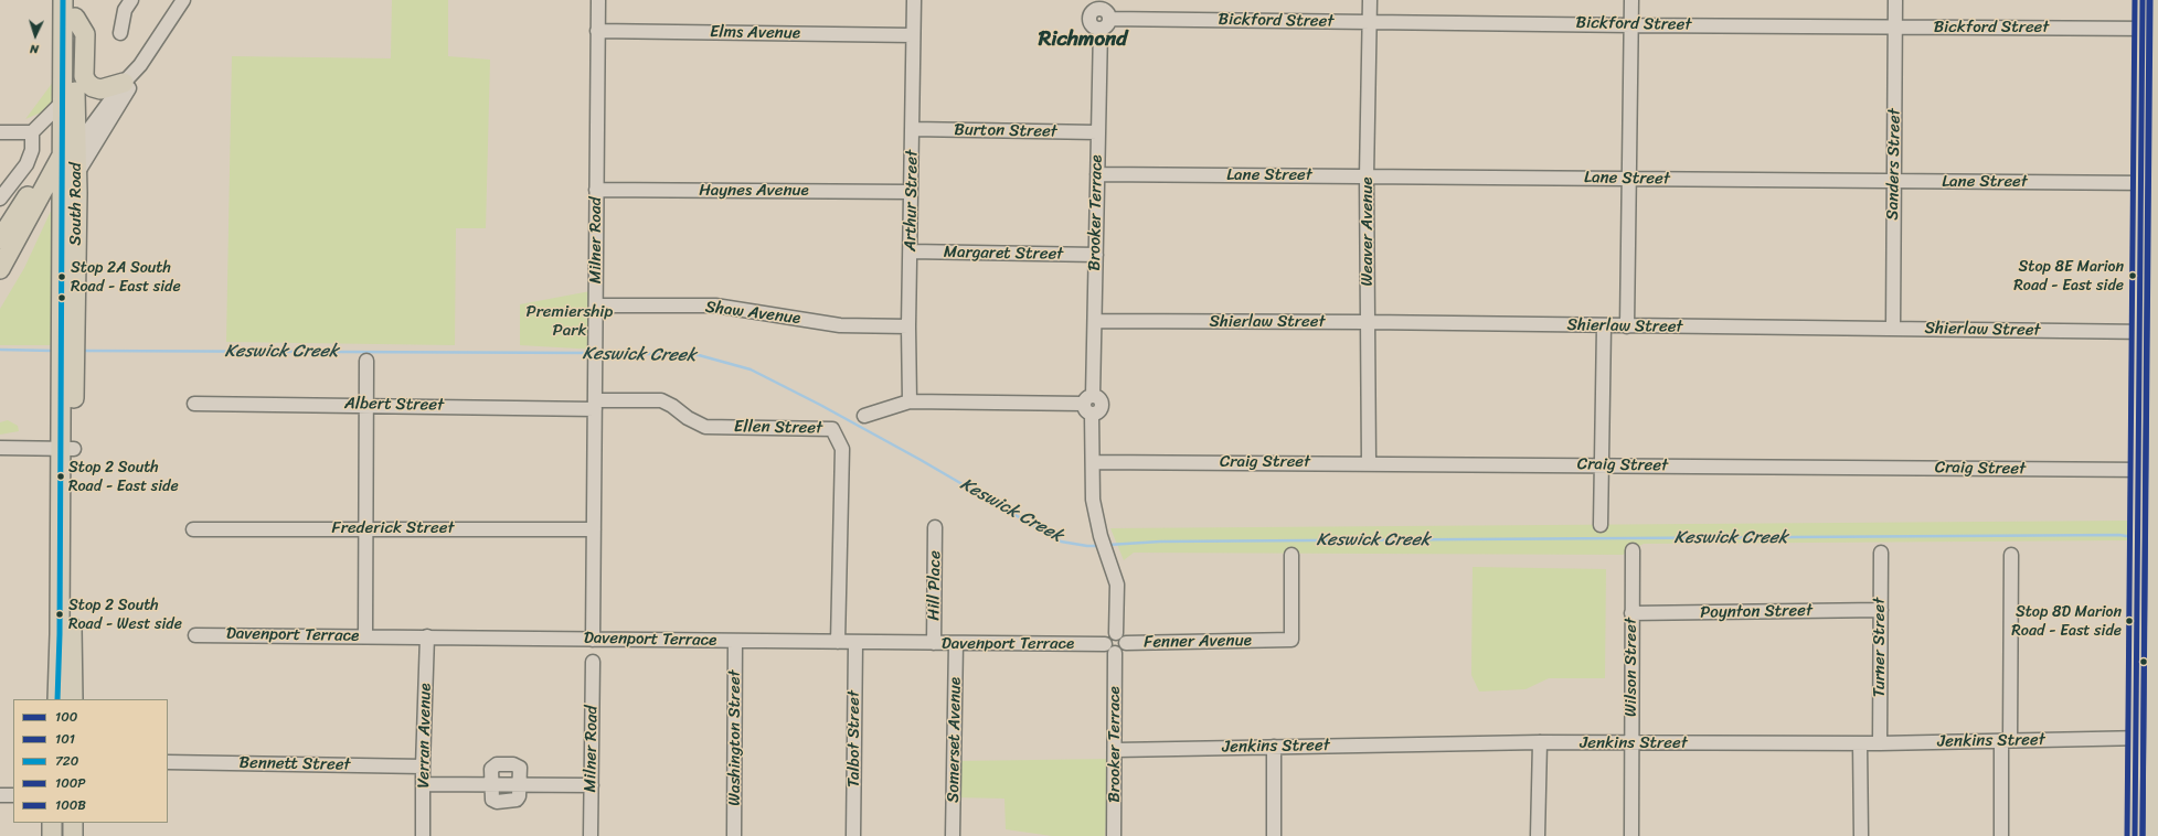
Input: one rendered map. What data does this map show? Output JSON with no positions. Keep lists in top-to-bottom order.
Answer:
{
  "streets": {
    "highway": ["South Road"],
    "street": [
      "Bickford Street",
      "Elms Avenue",
      "Burton Street",
      "Sanders Street",
      "Lane Street",
      "Haynes Avenue",
      "Arthur Street",
      "Brooker Terrace",
      "Weaver Avenue",
      "Milner Road",
      "Margaret Street",
      "Shaw Avenue",
      "Shierlaw Street",
      "Albert Street",
      "Ellen Street",
      "Craig Street",
      "Frederick Street",
      "Hill Place",
      "Poynton Street",
      "Davenport Terrace",
      "Fenner Avenue",
      "Turner Street",
      "Wilson Street",
      "Verran Avenue",
      "Washington Street",
      "Talbot Street",
      "Somerset Avenue",
      "Jenkins Street",
      "Bennett Street"
    ]
  },
  "crossings": [
    ["Bickford Street", "Sanders Street"],
    ["Bickford Street", "Brooker Terrace"],
    ["Bickford Street", "Weaver Avenue"],
    ["Elms Avenue", "Arthur Street"],
    ["Elms Avenue", "Milner Road"],
    ["Burton Street", "Arthur Street"],
    ["Burton Street", "Brooker Terrace"],
    ["Sanders Street", "Lane Street"],
    ["Sanders Street", "Shierlaw Street"],
    ["Lane Street", "Brooker Terrace"],
    ["Lane Street", "Weaver Avenue"],
    ["Haynes Avenue", "Arthur Street"],
    ["Haynes Avenue", "Milner Road"],
    ["Arthur Street", "Margaret Street"],
    ["Arthur Street", "Shaw Avenue"],
    ["Brooker Terrace", "Margaret Street"],
    ["Brooker Terrace", "Shierlaw Street"],
    ["Brooker Terrace", "Davenport Terrace"],
    ["Brooker Terrace", "Fenner Avenue"],
    ["Brooker Terrace", "Jenkins Street"],
    ["Weaver Avenue", "Shierlaw Street"],
    ["Weaver Avenue", "Craig Street"],
    ["Milner Road", "Shaw Avenue"],
    ["Milner Road", "Albert Street"],
    ["Milner Road", "Ellen Street"],
    ["Milner Road", "Frederick Street"],
    ["Milner Road", "Davenport Terrace"],
    ["Albert Street", "Ellen Street"],
    ["Ellen Street", "Davenport Terrace"],
    ["Hill Place", "Davenport Terrace"],
    ["Poynton Street", "Turner Street"],
    ["Poynton Street", "Wilson Street"],
    ["Davenport Terrace", "Fenner Avenue"],
    ["Davenport Terrace", "Verran Avenue"],
    ["Davenport Terrace", "Washington Street"],
    ["Davenport Terrace", "Talbot Street"],
    ["Davenport Terrace", "Somerset Avenue"],
    ["Turner Street", "Jenkins Street"],
    ["Wilson Street", "Jenkins Street"],
    ["Verran Avenue", "Bennett Street"]
  ],
  "districts": ["Richmond"],
  "water": ["Keswick Creek"],
  "parks": ["Premiership Park"],
  "places": [
    "Stop 8E Marion Road - East side",
    "Stop 2A South Road - East side",
    "Stop 2 South Road - East side",
    "Stop 2 South Road - West side",
    "Stop 8D Marion Road - East side"
  ],
  "lines": [
    "transit line 100",
    "transit line 101",
    "transit line 720",
    "transit line 100P",
    "transit line 100B"
  ],
  "legend": [
    "100",
    "101",
    "720",
    "100P",
    "100B"
  ],
  "north": "bottom"
}
